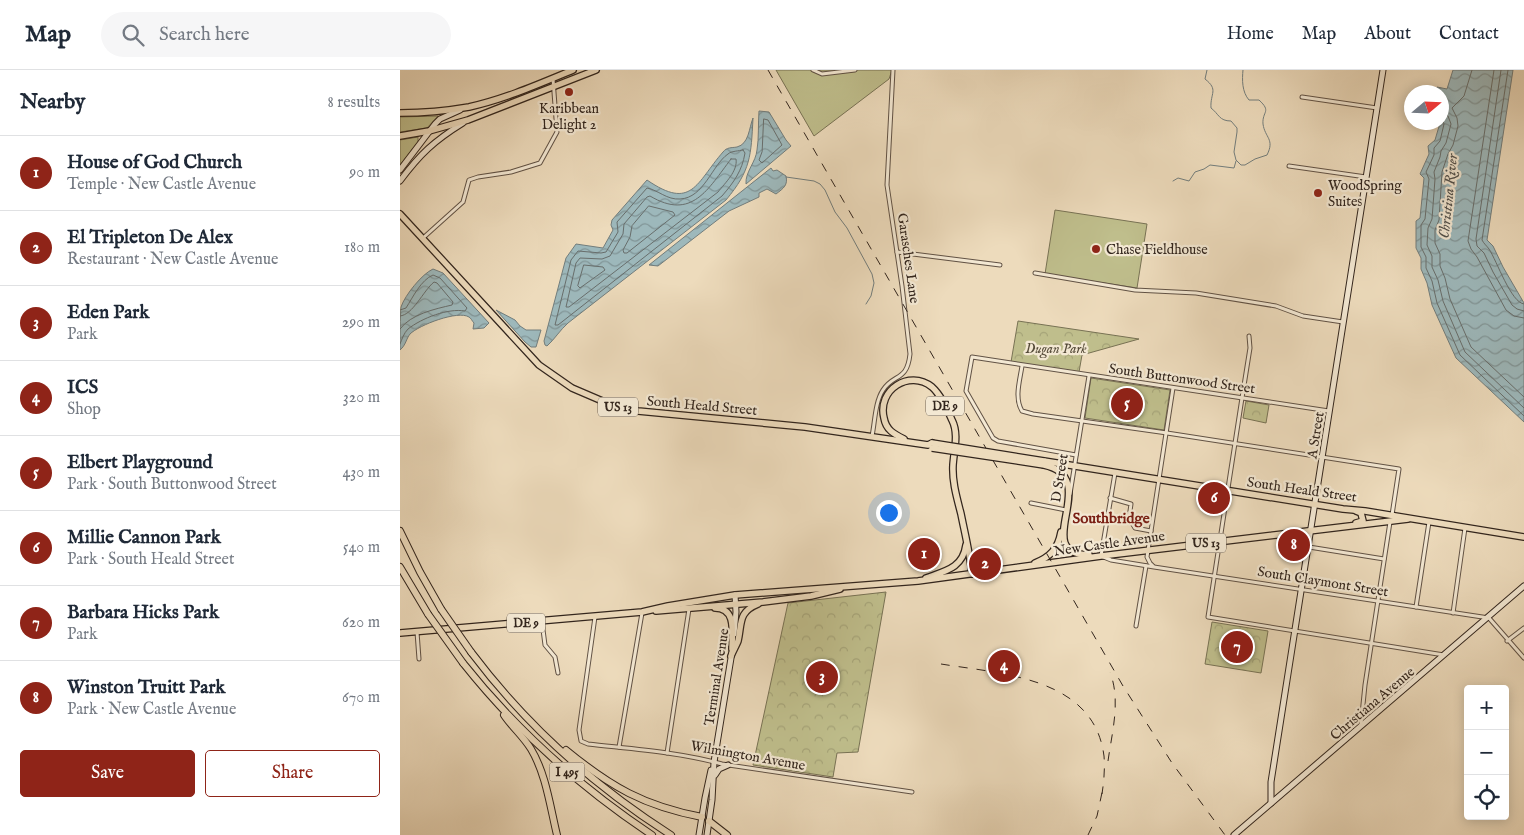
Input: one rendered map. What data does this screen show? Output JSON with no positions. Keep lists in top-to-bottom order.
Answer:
{
  "streets": {
    "highway": ["I 495"],
    "main road": [
      "South Heald Street",
      "DE 9",
      "US 13",
      "D Street",
      "New Castle Avenue"
    ],
    "street": [
      "Garasches Lane",
      "South Buttonwood Street",
      "A Street",
      "South Claymont Street",
      "Terminal Avenue",
      "Christiana Avenue",
      "Wilmington Avenue"
    ]
  },
  "crossings": [
    ["Garasches Lane", "South Heald Street"],
    ["South Buttonwood Street", "A Street"],
    ["South Buttonwood Street", "D Street"],
    ["South Heald Street", "DE 9"],
    ["South Heald Street", "A Street"],
    ["South Heald Street", "D Street"],
    ["South Heald Street", "New Castle Avenue"],
    ["DE 9", "New Castle Avenue"],
    ["A Street", "New Castle Avenue"],
    ["A Street", "South Claymont Street"],
    ["A Street", "Christiana Avenue"],
    ["D Street", "New Castle Avenue"],
    ["D Street", "South Claymont Street"],
    ["New Castle Avenue", "South Claymont Street"],
    ["New Castle Avenue", "Terminal Avenue"],
    ["New Castle Avenue", "Wilmington Avenue"],
    ["South Claymont Street", "Christiana Avenue"],
    ["Terminal Avenue", "Wilmington Avenue"]
  ],
  "districts": ["Southbridge"],
  "water": ["Christina River"],
  "parks": ["Dugan Park"],
  "places": ["Karibbean Delight 2", "WoodSpring Suites", "Chase Fieldhouse"],
  "north": "right",
  "page": {
    "header": "Map",
    "search": "Search here",
    "nav": [
      "Home",
      "Map",
      "About",
      "Contact"
    ],
    "heading": ["Nearby", "8 results"],
    "list": [
      {
        "mark": "1",
        "name": "House of God Church",
        "note": "Temple · New Castle Avenue",
        "value": "90 m"
      },
      {
        "mark": "2",
        "name": "El Tripleton De Alex",
        "note": "Restaurant · New Castle Avenue",
        "value": "180 m"
      },
      {
        "mark": "3",
        "name": "Eden Park",
        "note": "Park",
        "value": "290 m"
      },
      {
        "mark": "4",
        "name": "ICS",
        "note": "Shop",
        "value": "320 m"
      },
      {
        "mark": "5",
        "name": "Elbert Playground",
        "note": "Park · South Buttonwood Street",
        "value": "430 m"
      },
      {
        "mark": "6",
        "name": "Millie Cannon Park",
        "note": "Park · South Heald Street",
        "value": "540 m"
      },
      {
        "mark": "7",
        "name": "Barbara Hicks Park",
        "note": "Park",
        "value": "620 m"
      },
      {
        "mark": "8",
        "name": "Winston Truitt Park",
        "note": "Park · New Castle Avenue",
        "value": "670 m"
      }
    ],
    "pins": [
      "5",
      "6",
      "8",
      "1",
      "2",
      "7",
      "4",
      "3"
    ],
    "map_buttons": ["+", "−"],
    "buttons": ["Save", "Share"]
  }
}
